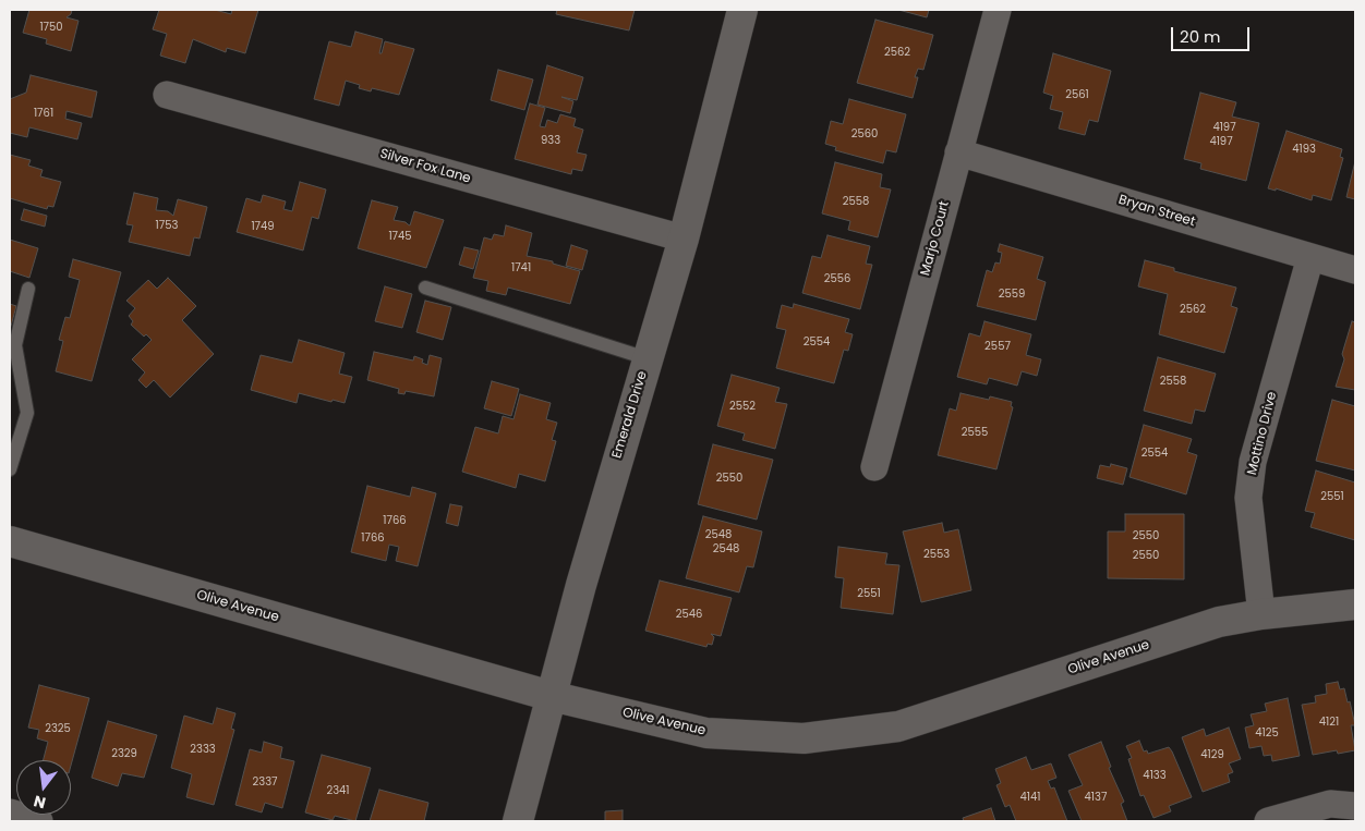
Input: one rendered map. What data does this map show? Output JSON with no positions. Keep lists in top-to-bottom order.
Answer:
{
  "streets": {
    "main road": ["Emerald Drive", "Olive Avenue"],
    "street": [
      "Silver Fox Lane",
      "Bryan Street",
      "Marjo Court",
      "Mottino Drive"
    ]
  },
  "crossings": [
    ["Silver Fox Lane", "Emerald Drive"],
    ["Bryan Street", "Marjo Court"],
    ["Bryan Street", "Mottino Drive"],
    ["Emerald Drive", "Olive Avenue"],
    ["Mottino Drive", "Olive Avenue"]
  ],
  "house_numbers": [
    "1750",
    "2562",
    "2561",
    "1761",
    "4197",
    "2560",
    "933",
    "4197",
    "4193",
    "2558",
    "1753",
    "1749",
    "1745",
    "1741",
    "2556",
    "2559",
    "2562",
    "2554",
    "2557",
    "2558",
    "2552",
    "2555",
    "2554",
    "2550",
    "2551",
    "1766",
    "2548",
    "2550",
    "1766",
    "2548",
    "2553",
    "2550",
    "2551",
    "2546",
    "4121",
    "2325",
    "4125",
    "2333",
    "2329",
    "4129",
    "4133",
    "2337",
    "2341",
    "4141",
    "4137"
  ],
  "scale_bar": "20 m",
  "north": "bottom"
}
